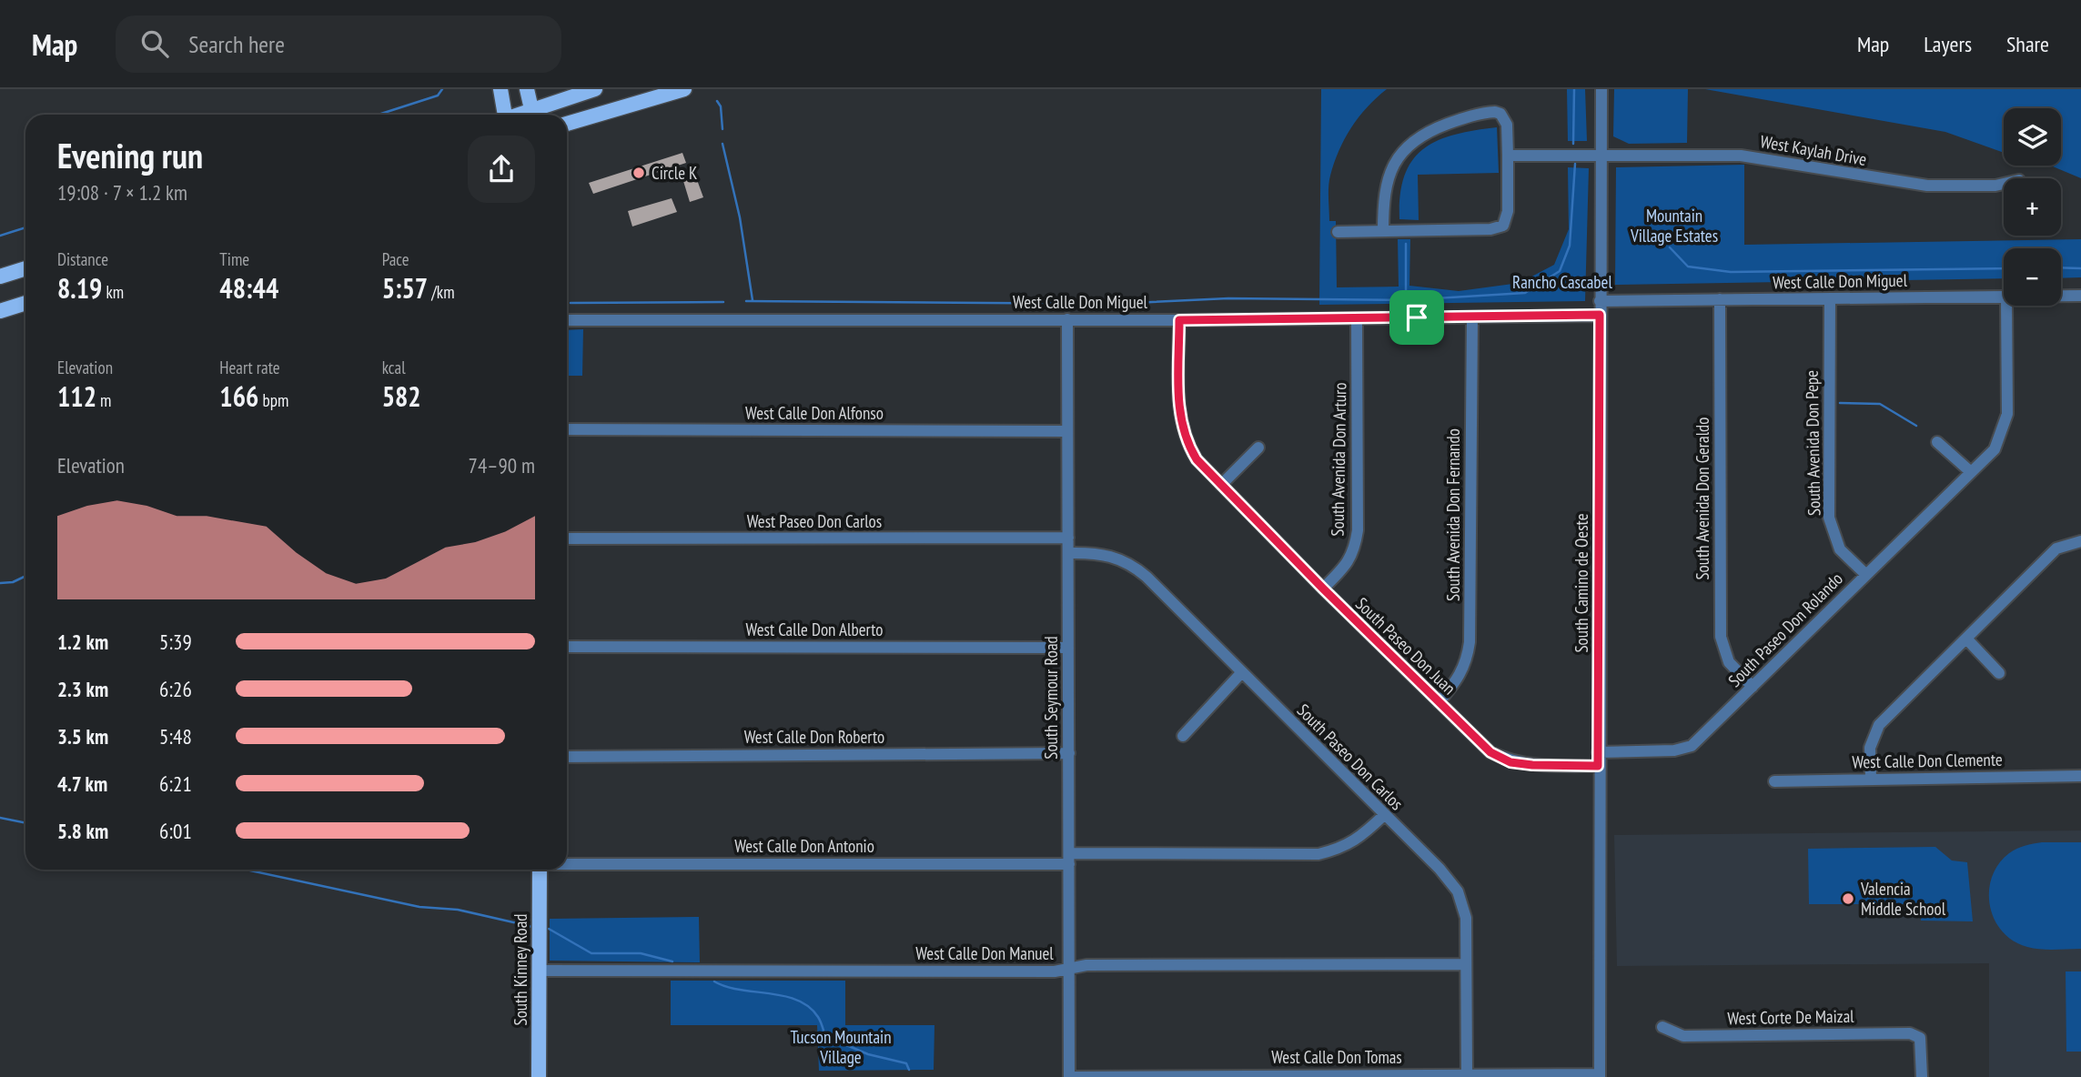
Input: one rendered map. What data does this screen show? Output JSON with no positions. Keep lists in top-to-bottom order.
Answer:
{
  "streets": {
    "main road": ["South Kinney Road"],
    "street": [
      "West Kaylah Drive",
      "West Calle Don Miguel",
      "West Calle Don Alfonso",
      "South Avenida Don Pepe",
      "South Avenida Don Arturo",
      "South Avenida Don Geraldo",
      "South Avenida Don Fernando",
      "West Paseo Don Carlos",
      "South Camino de Oeste",
      "West Calle Don Alberto",
      "South Paseo Don Rolando",
      "South Paseo Don Juan",
      "South Seymour Road",
      "West Calle Don Roberto",
      "South Paseo Don Carlos",
      "West Calle Don Clemente",
      "West Calle Don Antonio",
      "West Calle Don Manuel",
      "West Corte De Maizal",
      "West Calle Don Tomas"
    ]
  },
  "crossings": [
    ["West Kaylah Drive", "South Camino de Oeste"],
    ["West Calle Don Miguel", "South Avenida Don Pepe"],
    ["West Calle Don Miguel", "South Avenida Don Arturo"],
    ["West Calle Don Miguel", "South Avenida Don Geraldo"],
    ["West Calle Don Miguel", "South Avenida Don Fernando"],
    ["West Calle Don Miguel", "South Camino de Oeste"],
    ["West Calle Don Miguel", "South Paseo Don Juan"],
    ["West Calle Don Miguel", "South Seymour Road"],
    ["West Calle Don Alfonso", "South Seymour Road"],
    ["South Avenida Don Pepe", "South Paseo Don Rolando"],
    ["South Avenida Don Arturo", "South Paseo Don Juan"],
    ["South Avenida Don Geraldo", "South Paseo Don Rolando"],
    ["South Avenida Don Fernando", "South Paseo Don Juan"],
    ["West Paseo Don Carlos", "South Seymour Road"],
    ["South Camino de Oeste", "South Paseo Don Rolando"],
    ["South Camino de Oeste", "South Paseo Don Juan"],
    ["South Camino de Oeste", "West Calle Don Tomas"],
    ["West Calle Don Alberto", "South Seymour Road"],
    ["South Seymour Road", "West Calle Don Roberto"],
    ["South Seymour Road", "South Paseo Don Carlos"],
    ["South Seymour Road", "West Calle Don Antonio"],
    ["South Seymour Road", "West Calle Don Manuel"],
    ["South Seymour Road", "West Calle Don Tomas"],
    ["South Paseo Don Carlos", "West Calle Don Antonio"],
    ["South Paseo Don Carlos", "West Calle Don Manuel"],
    ["South Paseo Don Carlos", "West Calle Don Tomas"],
    ["West Calle Don Manuel", "South Kinney Road"]
  ],
  "parks": ["Mountain Village Estates", "Rancho Cascabel", "Tucson Mountain Village"],
  "places": ["Circle K", "Valencia Middle School"],
  "page": {
    "header": "Map",
    "search": "Search here",
    "nav": ["Map", "Layers", "Share"],
    "map_buttons": ["+", "−"],
    "heading": ["Evening run", "19:08 · 7 × 1.2 km"],
    "stats": [
      ["Distance", "8.19 km"],
      ["Time", "48:44"],
      ["Pace", "5:57 /km"],
      ["Elevation", "112 m"],
      ["Heart rate", "166 bpm"],
      ["kcal", "582"]
    ],
    "chart": ["Elevation", "74–90 m"],
    "list": [
      {
        "name": "1.2 km",
        "note": "5:39"
      },
      {
        "name": "2.3 km",
        "note": "6:26"
      },
      {
        "name": "3.5 km",
        "note": "5:48"
      },
      {
        "name": "4.7 km",
        "note": "6:21"
      },
      {
        "name": "5.8 km",
        "note": "6:01"
      }
    ]
  }
}
